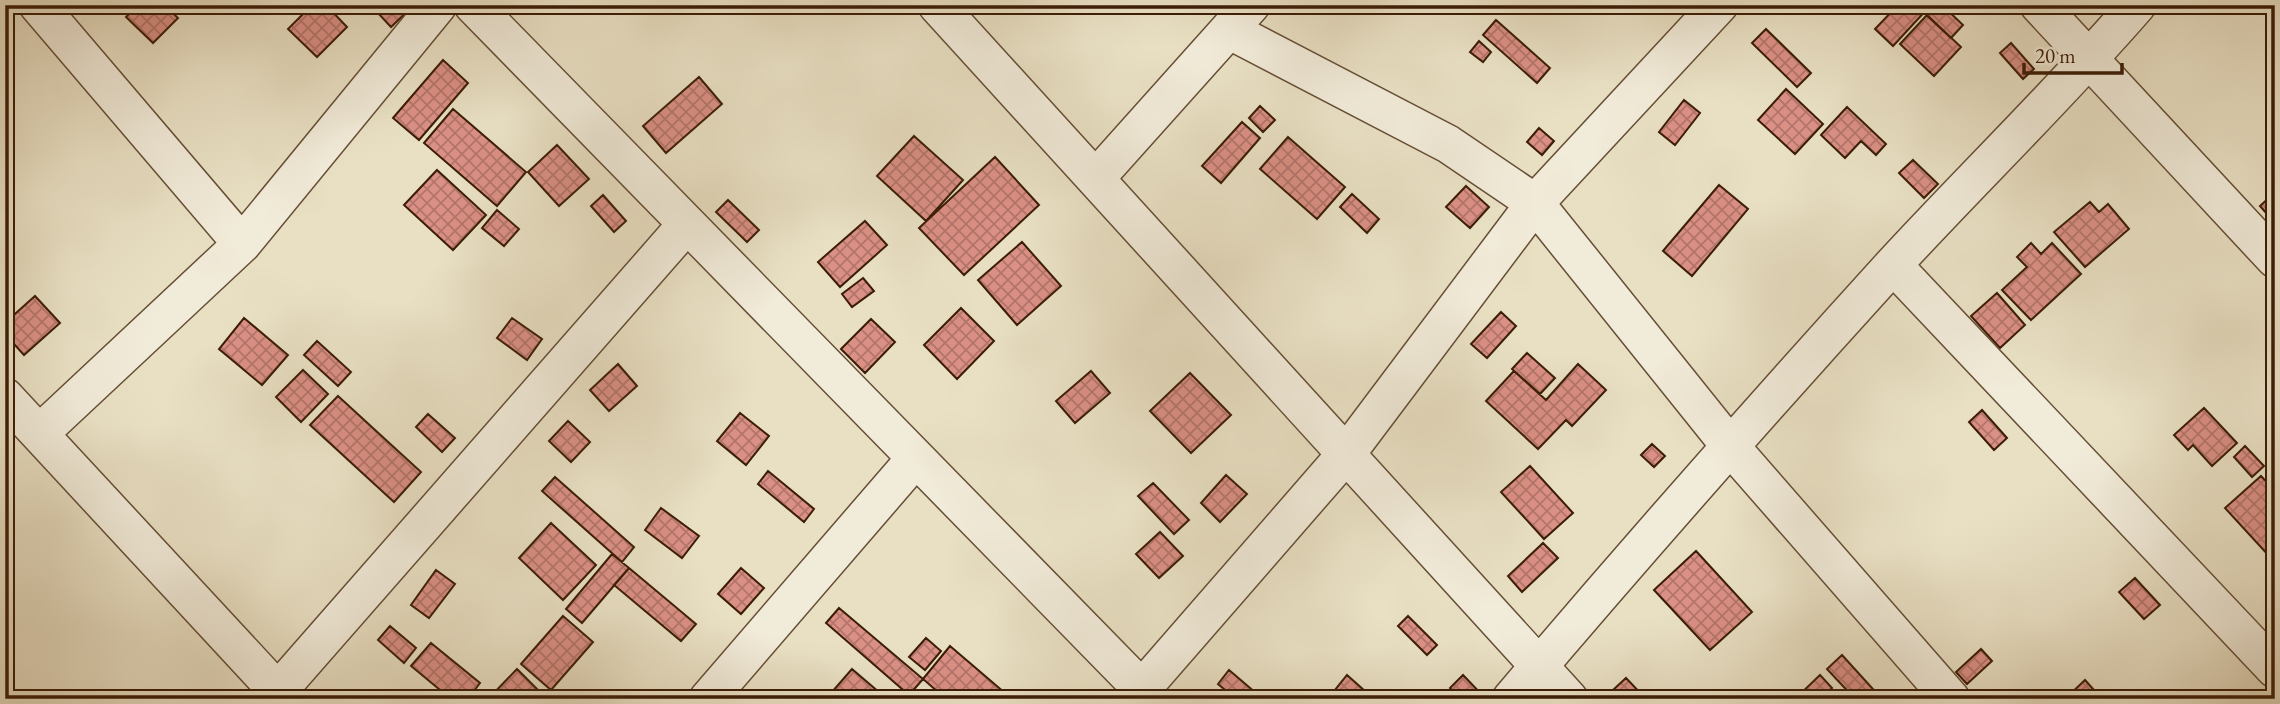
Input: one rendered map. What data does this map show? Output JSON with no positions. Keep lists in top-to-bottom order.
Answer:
{
  "scale_bar": "20 m"
}
